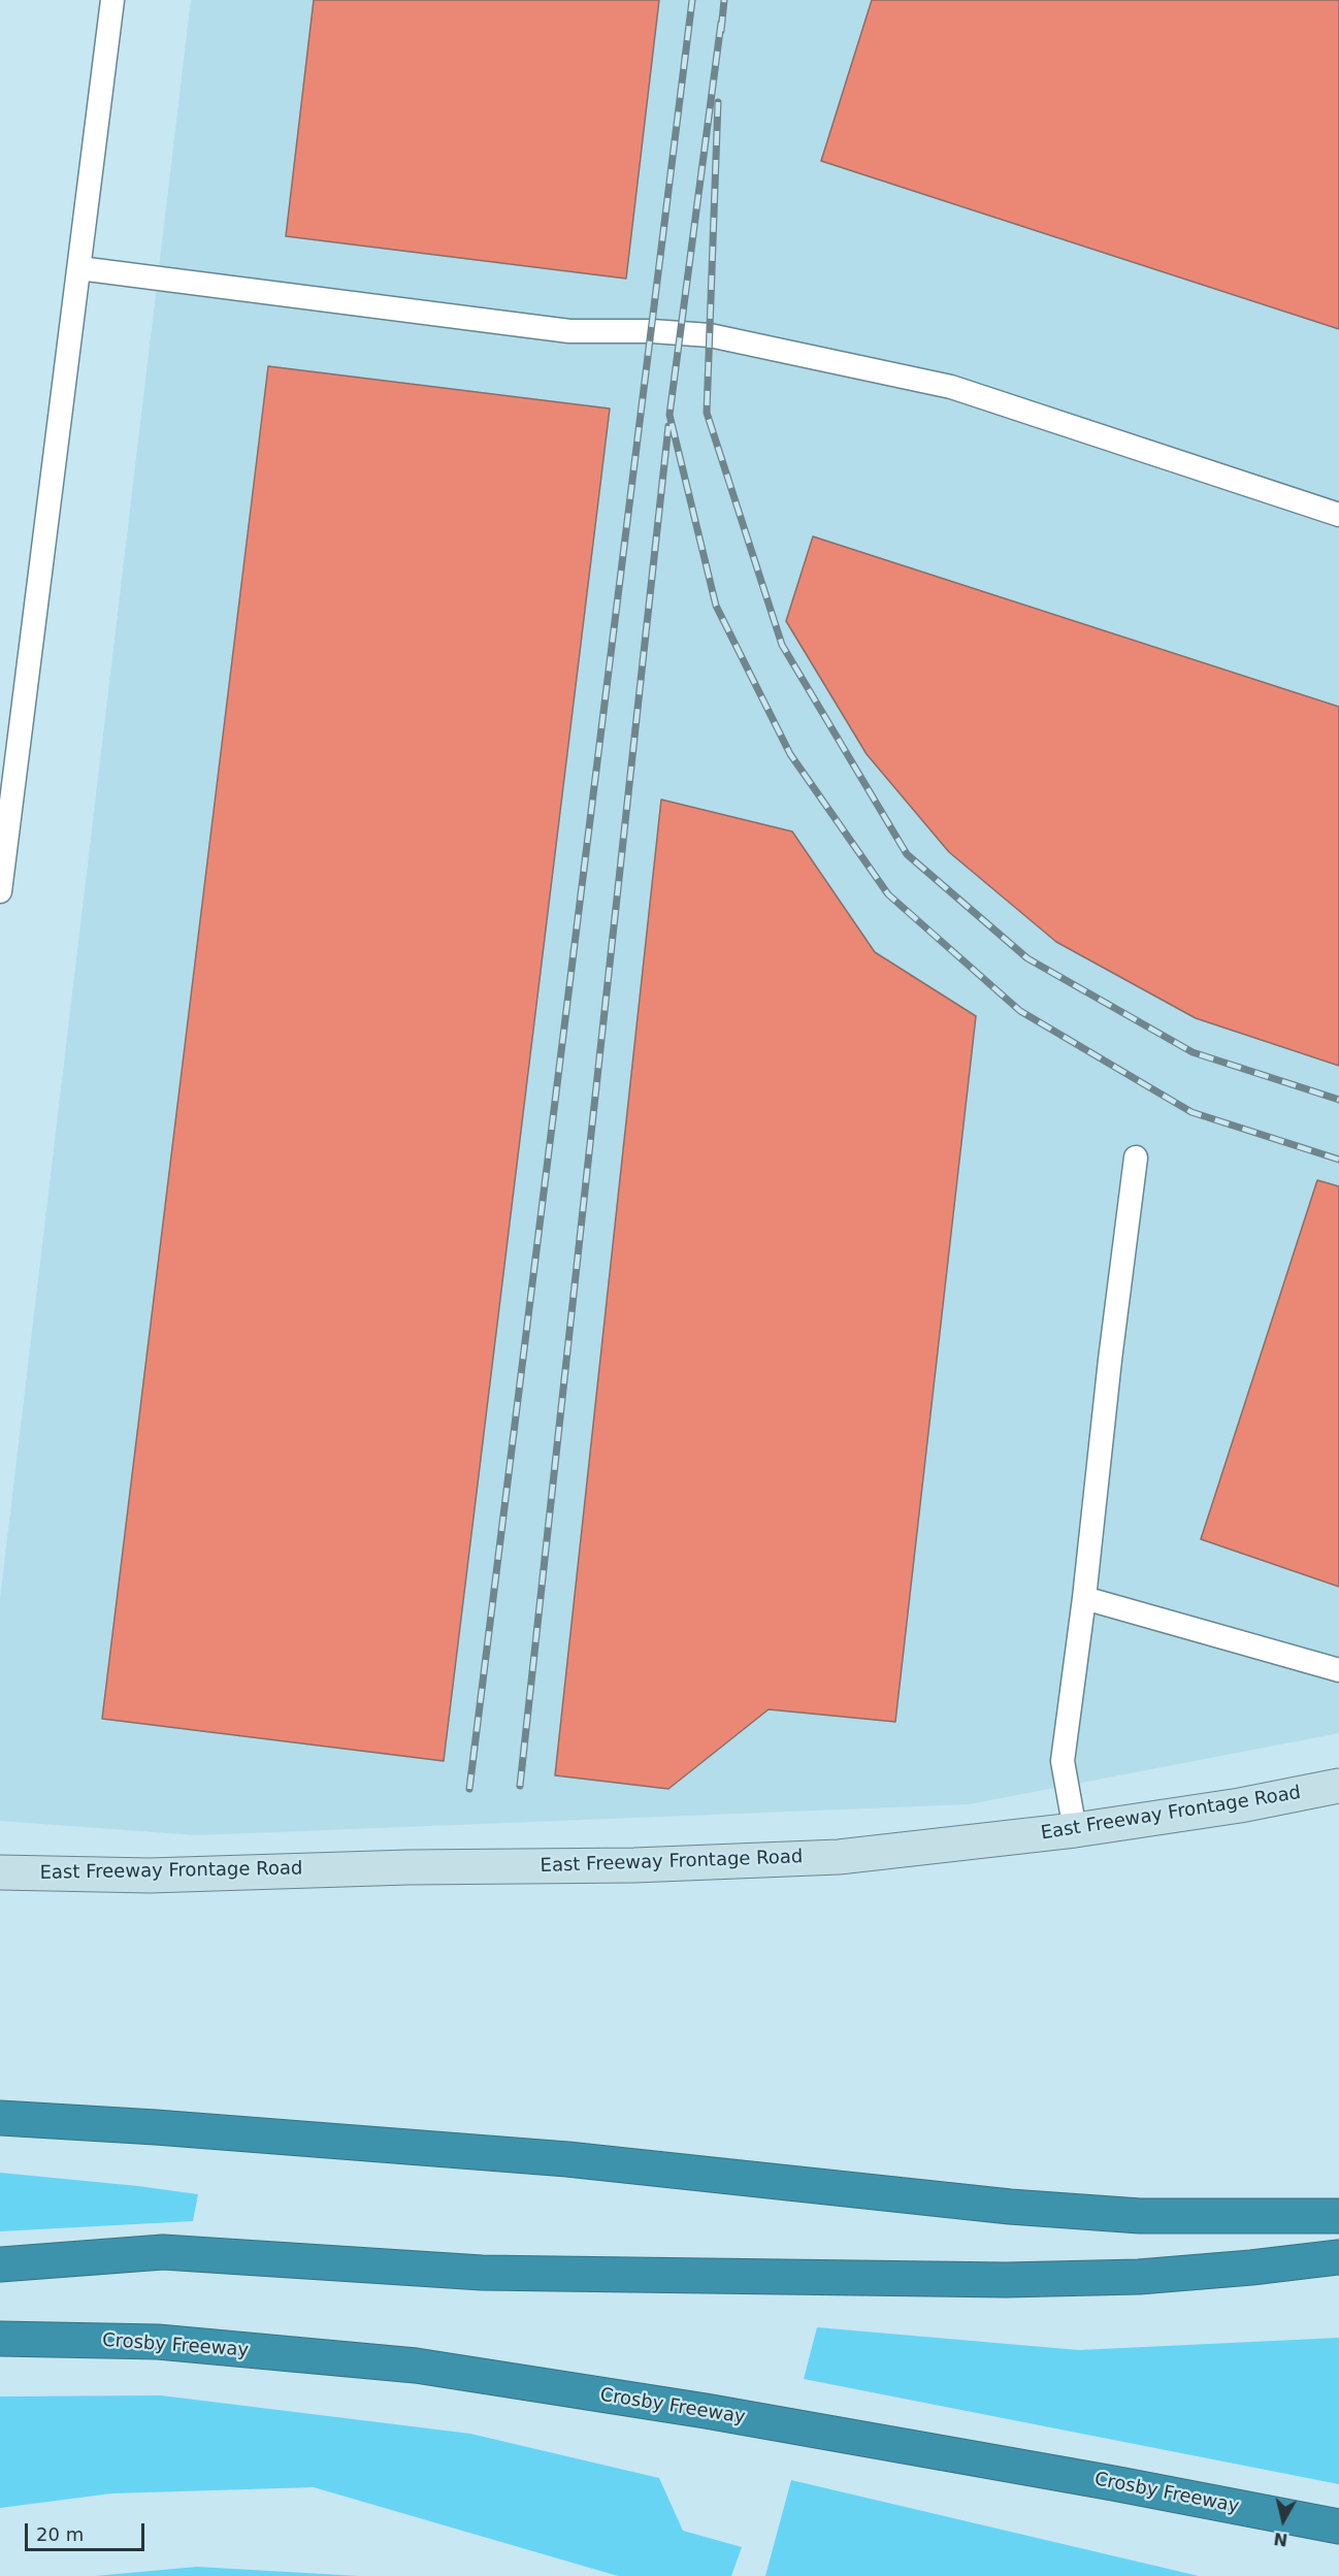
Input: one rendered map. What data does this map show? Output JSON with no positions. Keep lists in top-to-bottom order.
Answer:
{
  "streets": {
    "highway": ["Crosby Freeway"],
    "main road": ["East Freeway Frontage Road"]
  },
  "scale_bar": "20 m",
  "north": "bottom"
}
